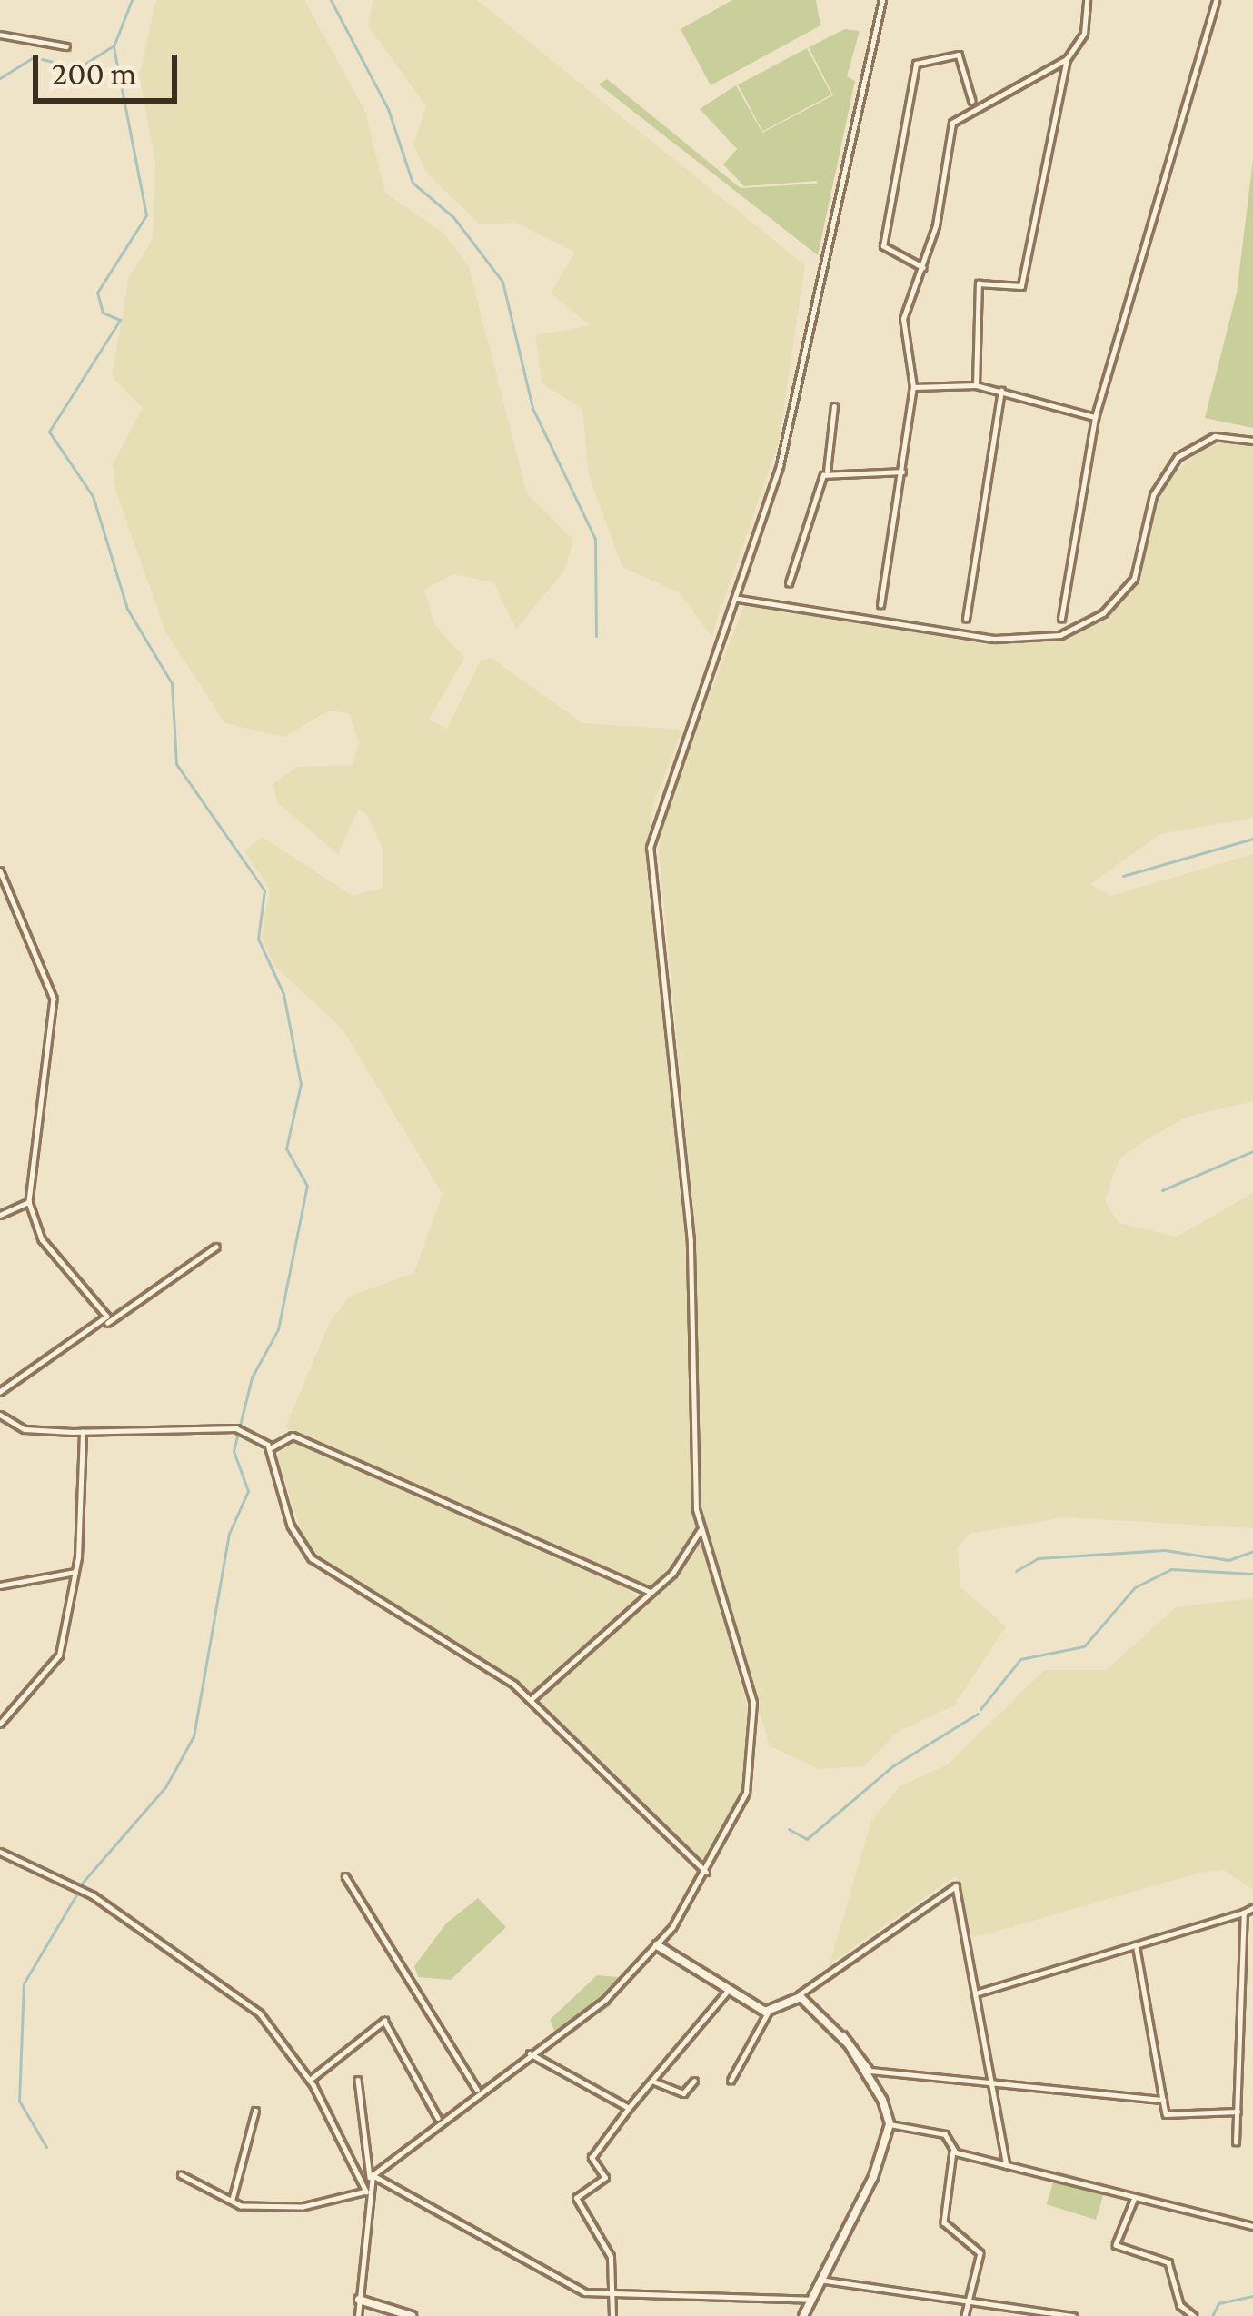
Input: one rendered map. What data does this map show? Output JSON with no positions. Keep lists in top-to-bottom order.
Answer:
{
  "scale_bar": "200 m"
}
